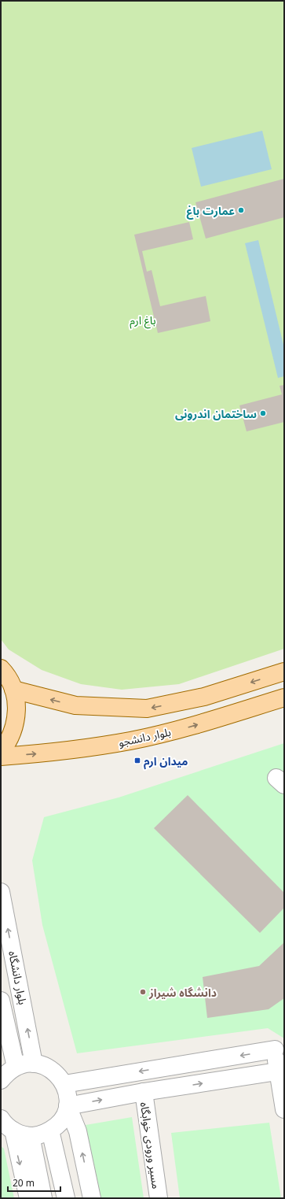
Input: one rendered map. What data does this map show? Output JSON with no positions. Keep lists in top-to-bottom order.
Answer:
{
  "streets": {
    "main road": ["بلوار دانشجو"],
    "street": ["بلوار دانشگاه", "مسیر ورودی خوابگاه"]
  },
  "parks": ["باغ ارم"],
  "places": {
    "other": ["عمارت باغ", "ساختمان اندرونی", "دانشگاه شیراز"],
    "transit": ["میدان ارم"]
  },
  "scale_bar": "20 m"
}
